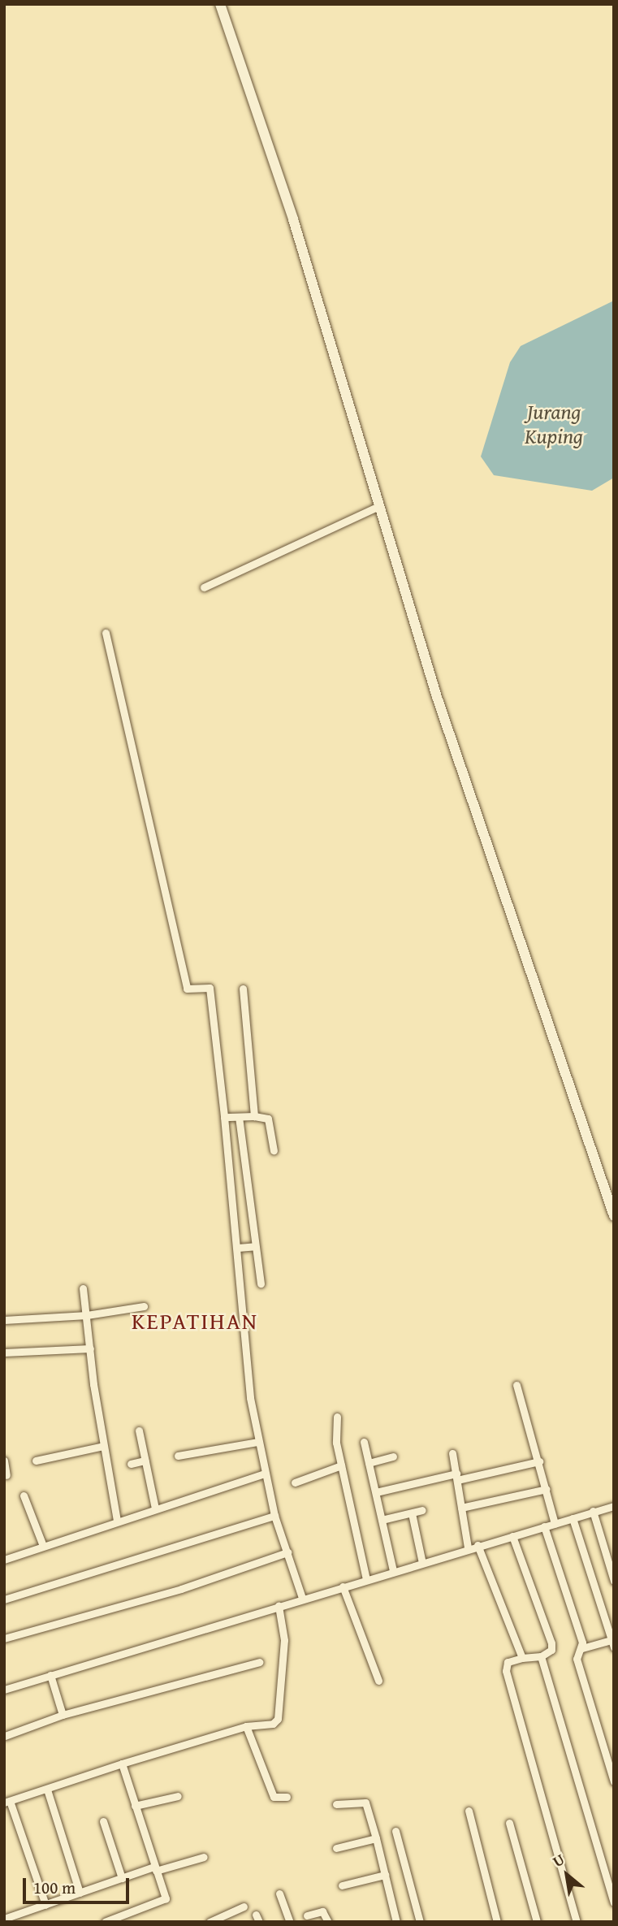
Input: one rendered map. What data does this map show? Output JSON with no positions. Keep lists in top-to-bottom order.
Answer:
{
  "districts": ["KEPATIHAN"],
  "water": ["Jurang Kuping"],
  "scale_bar": "100 m",
  "north": "top left"
}
